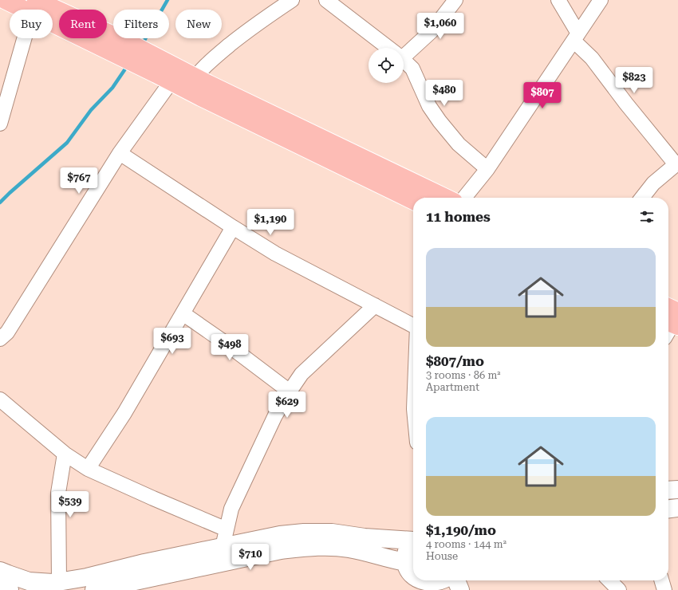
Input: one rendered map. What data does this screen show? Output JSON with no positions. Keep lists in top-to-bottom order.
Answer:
{
  "page": {
    "chip": [
      "Buy",
      "Rent",
      "Filters",
      "New"
    ],
    "price": [
      "$1,060",
      "$823",
      "$480",
      "$807",
      "$767",
      "$1,190",
      "$693",
      "$498",
      "$629",
      "$539",
      "$710"
    ],
    "heading": "11 homes",
    "list": [
      {
        "name": "$807/mo",
        "note": "3 rooms · 86 m² · Apartment"
      },
      {
        "name": "$1,190/mo",
        "note": "4 rooms · 144 m² · House"
      }
    ]
  }
}
